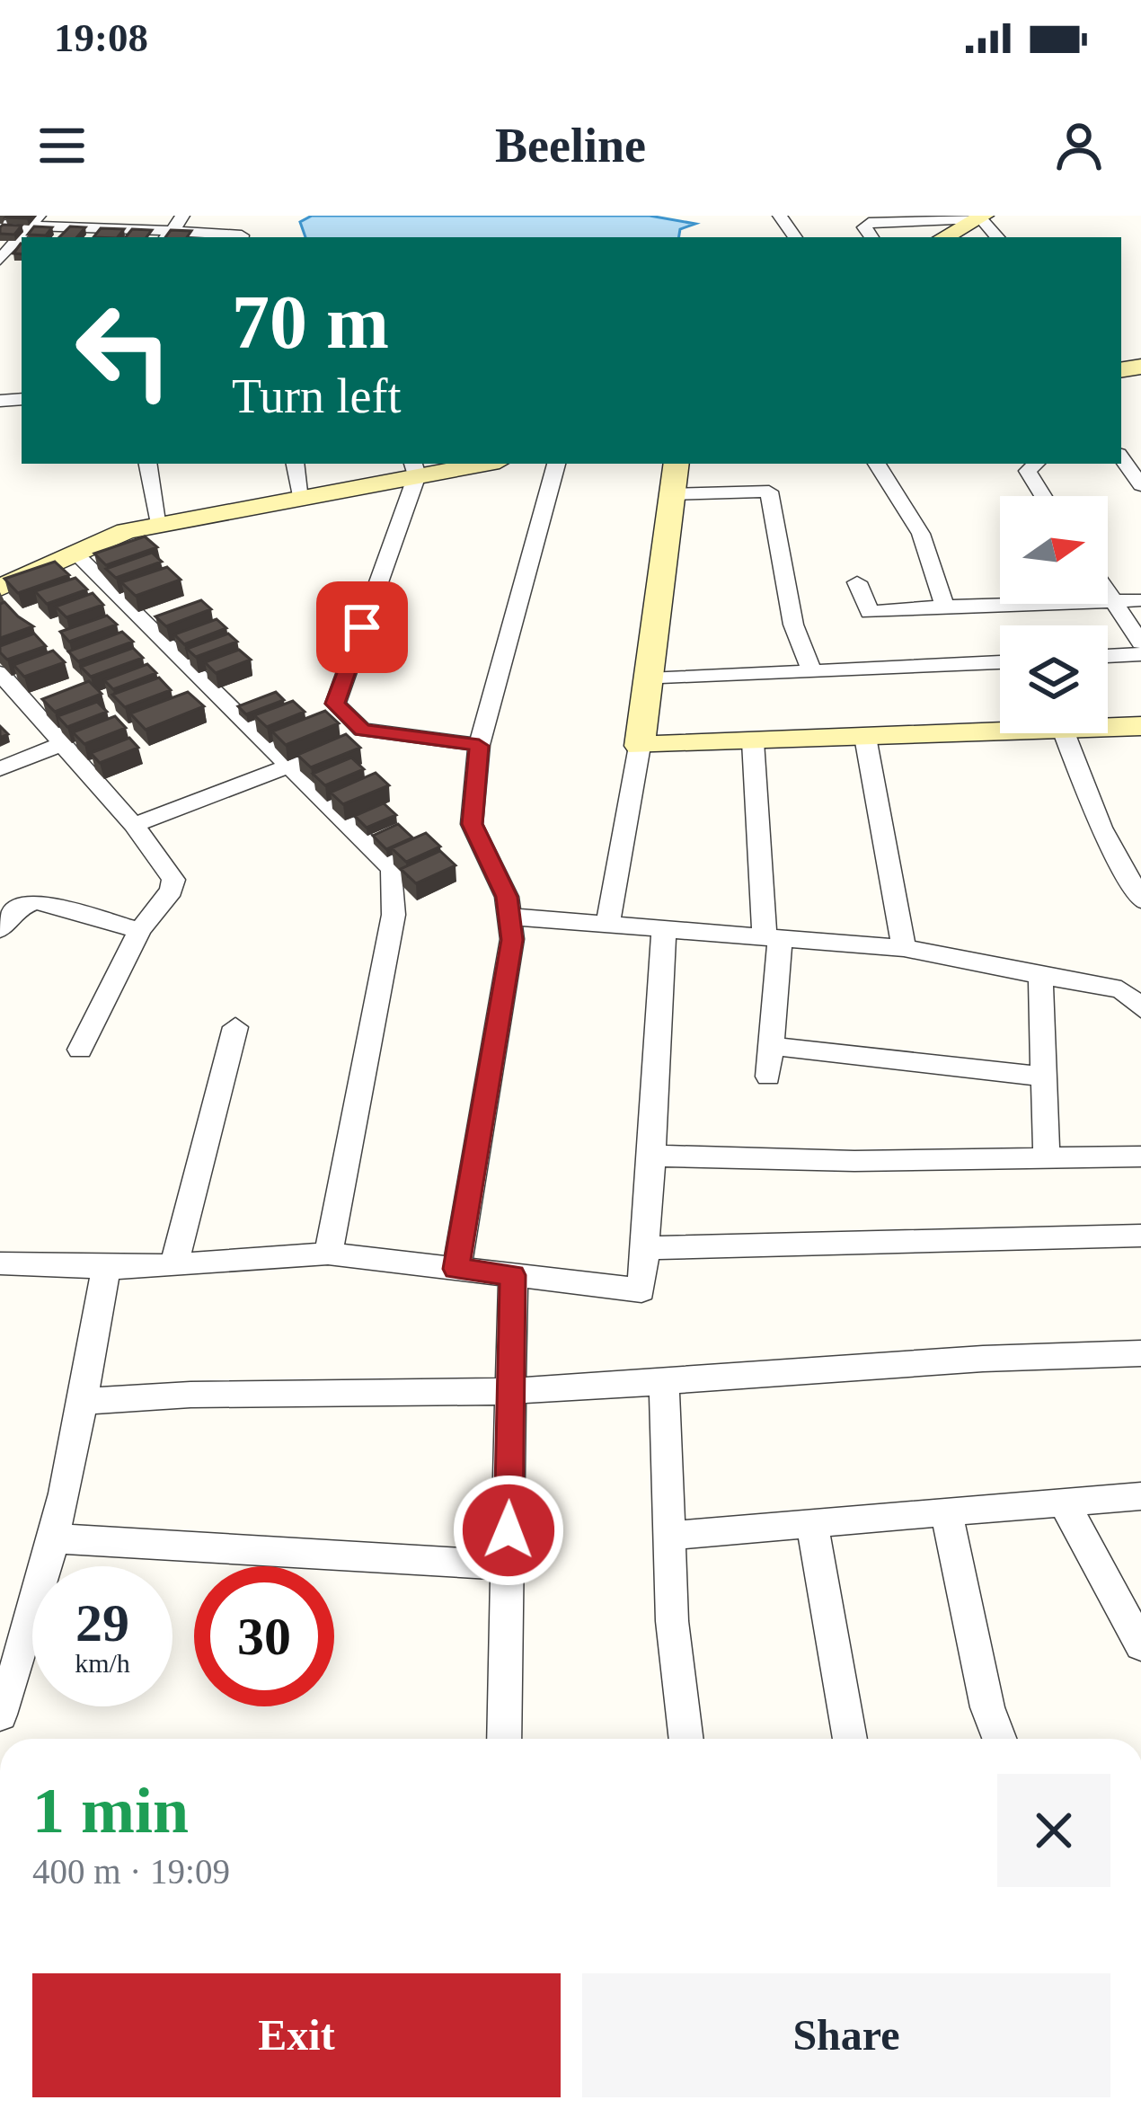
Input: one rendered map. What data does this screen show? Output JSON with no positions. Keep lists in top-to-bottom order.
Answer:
{
  "north": "right",
  "page": {
    "status": "19:08",
    "header": "Beeline",
    "turn": ["70 m", "Turn left"],
    "speed": "29 km/h",
    "limit": "30",
    "heading": ["1 min", "400 m · 19:09"],
    "buttons": ["Exit", "Share"]
  }
}
